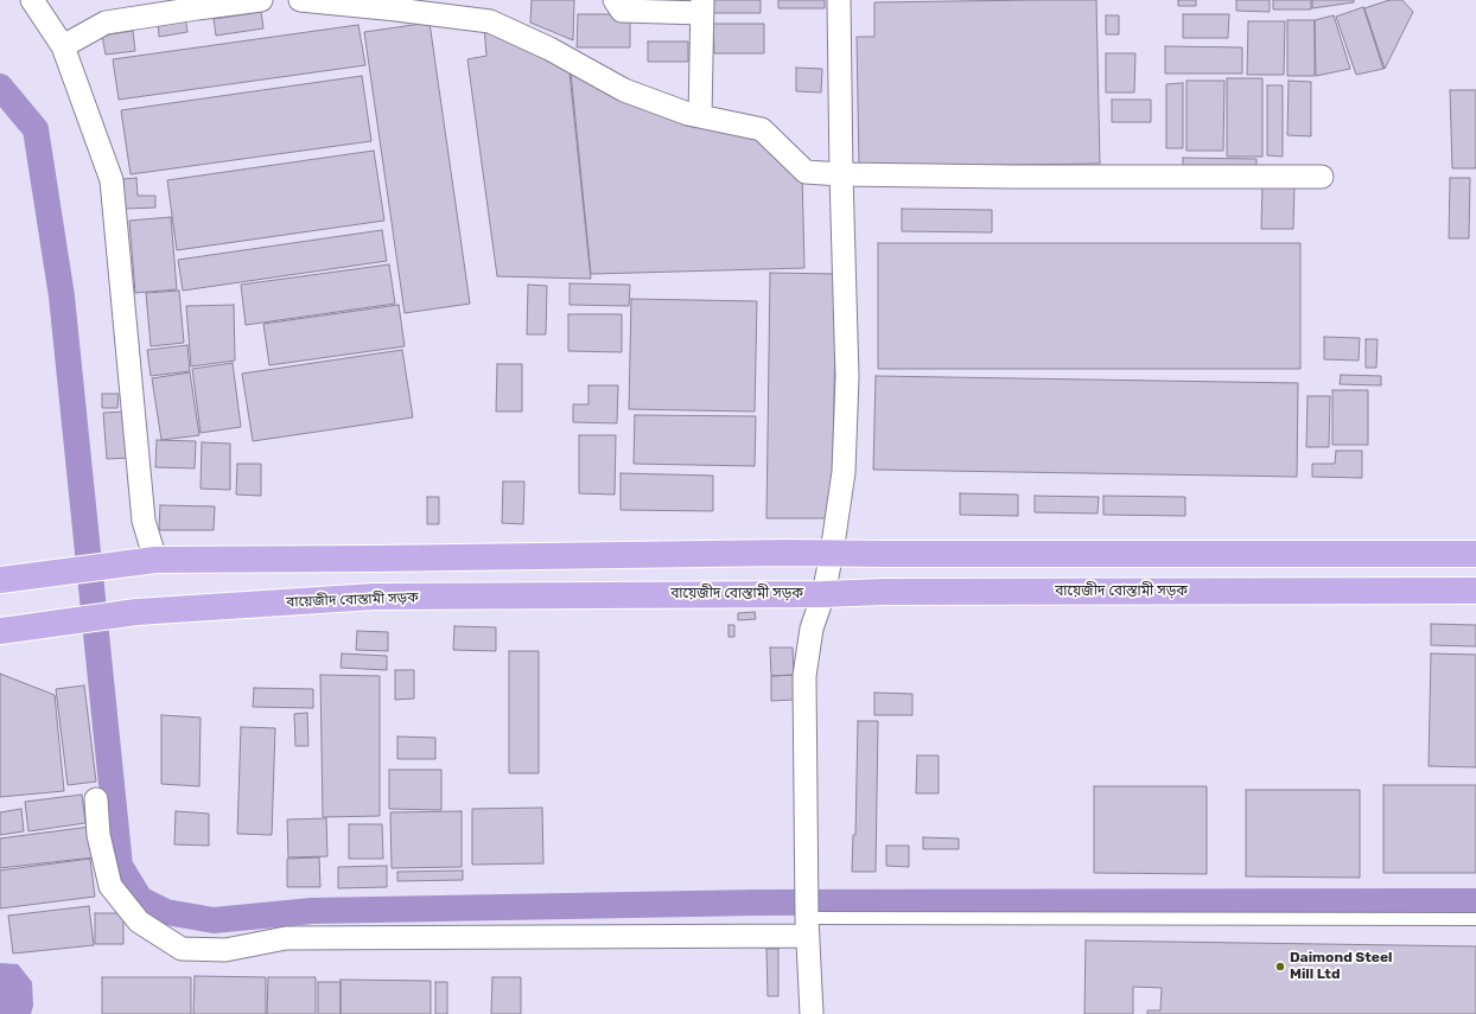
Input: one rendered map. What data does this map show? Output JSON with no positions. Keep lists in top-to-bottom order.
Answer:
{
  "streets": {
    "main road": ["বায়েজীদ বোস্তামী সড়ক"]
  },
  "places": ["Daimond Steel Mill Ltd"]
}
